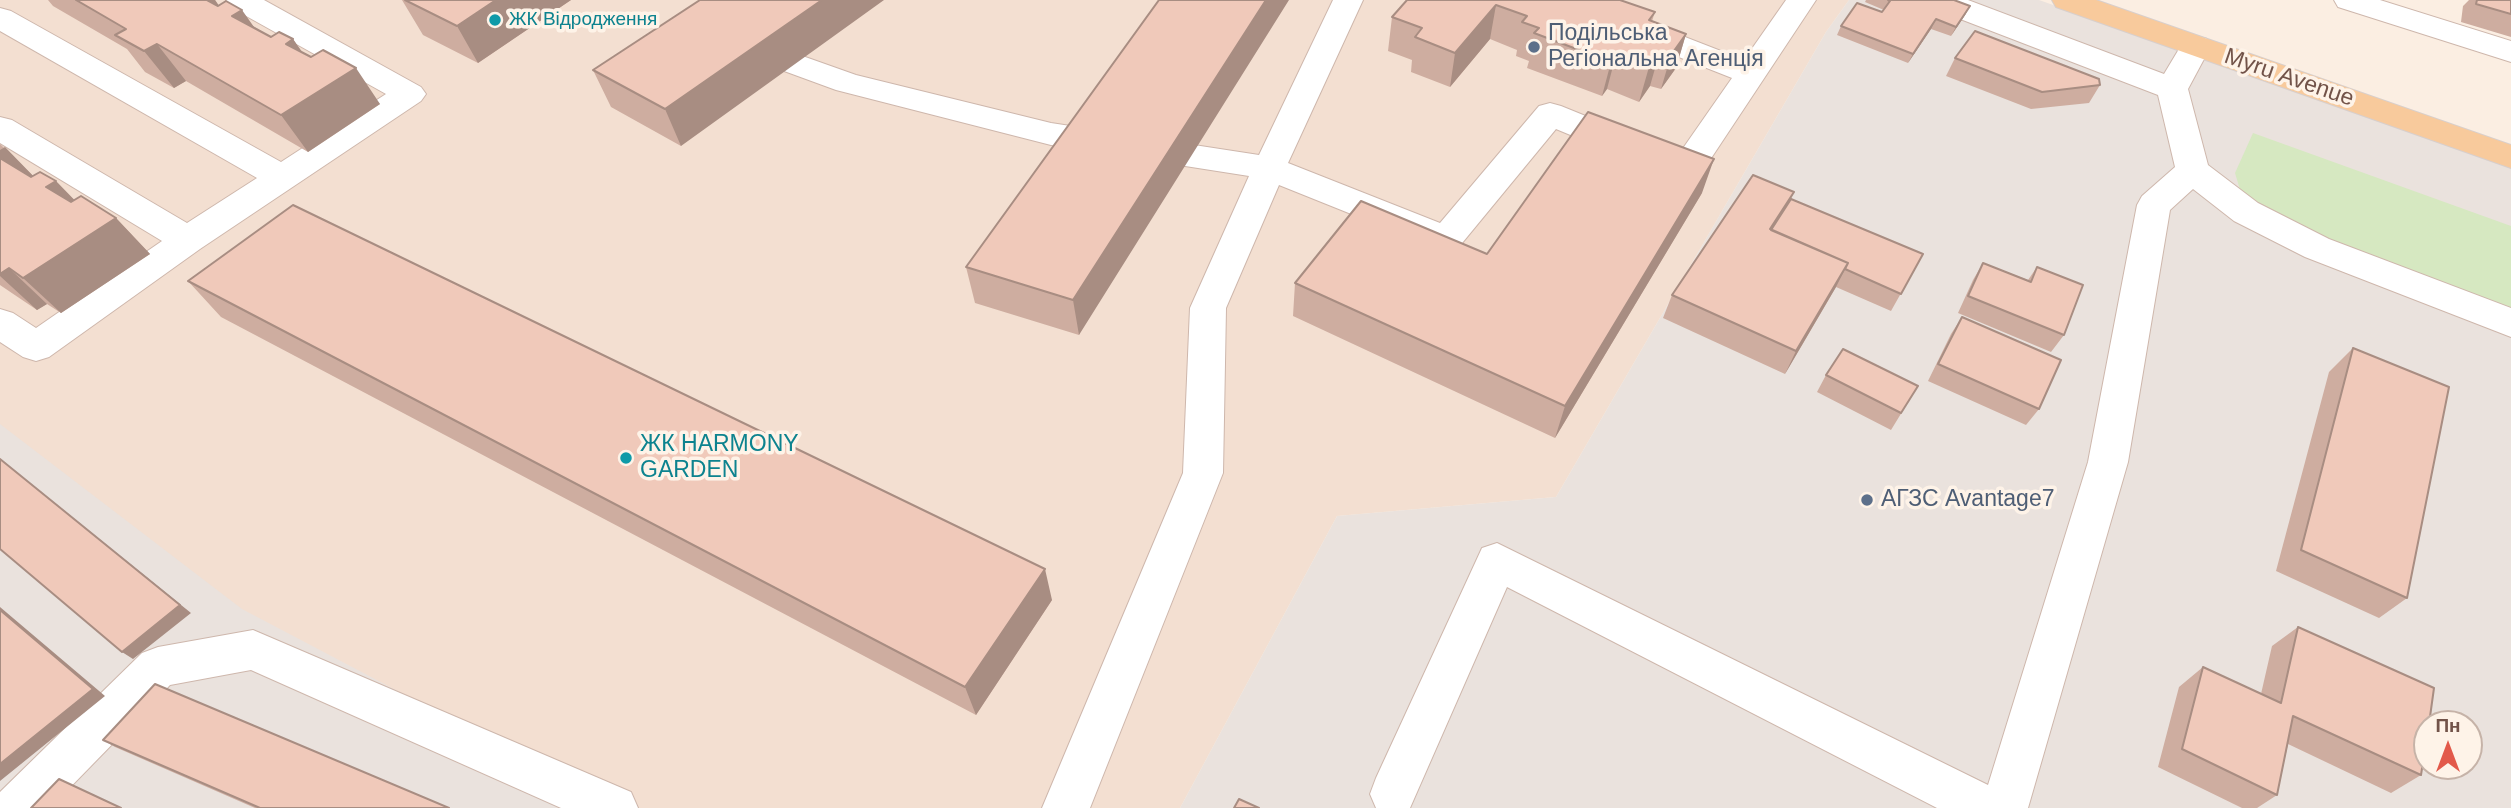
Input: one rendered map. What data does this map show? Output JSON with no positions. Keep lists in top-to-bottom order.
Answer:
{
  "streets": {
    "main road": ["Myru Avenue"]
  },
  "places": [
    "ЖК Відродження",
    "Подільська Регіональна Агенція",
    "ЖК HARMONY GARDEN",
    "АГЗС Avantage7"
  ],
  "north": "top"
}
